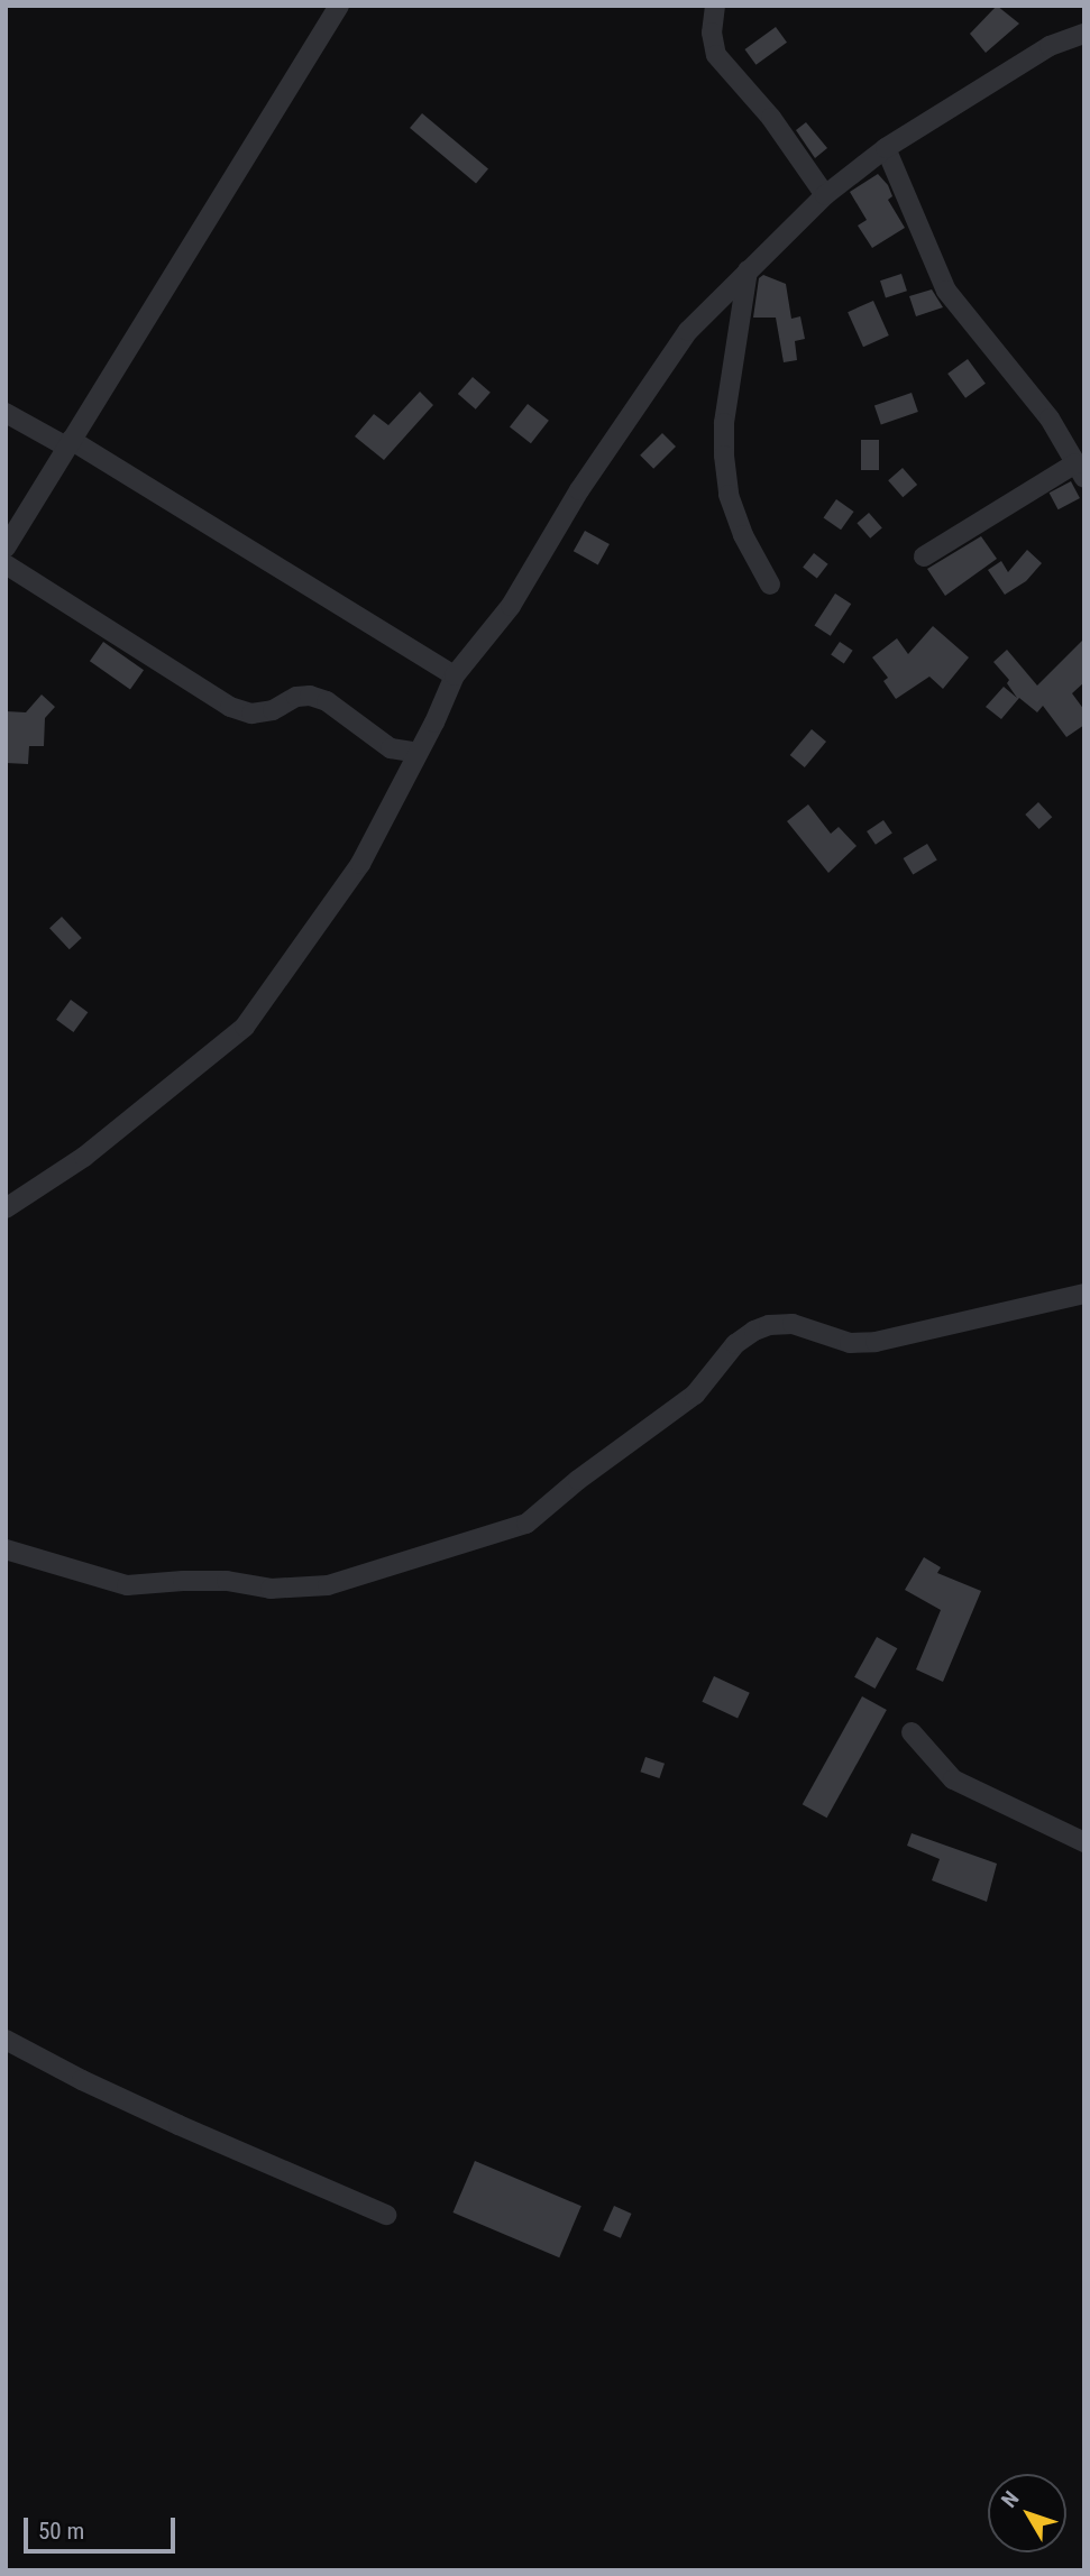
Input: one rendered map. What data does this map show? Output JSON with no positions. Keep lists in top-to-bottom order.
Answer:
{
  "scale_bar": "50 m",
  "north": "top left"
}
